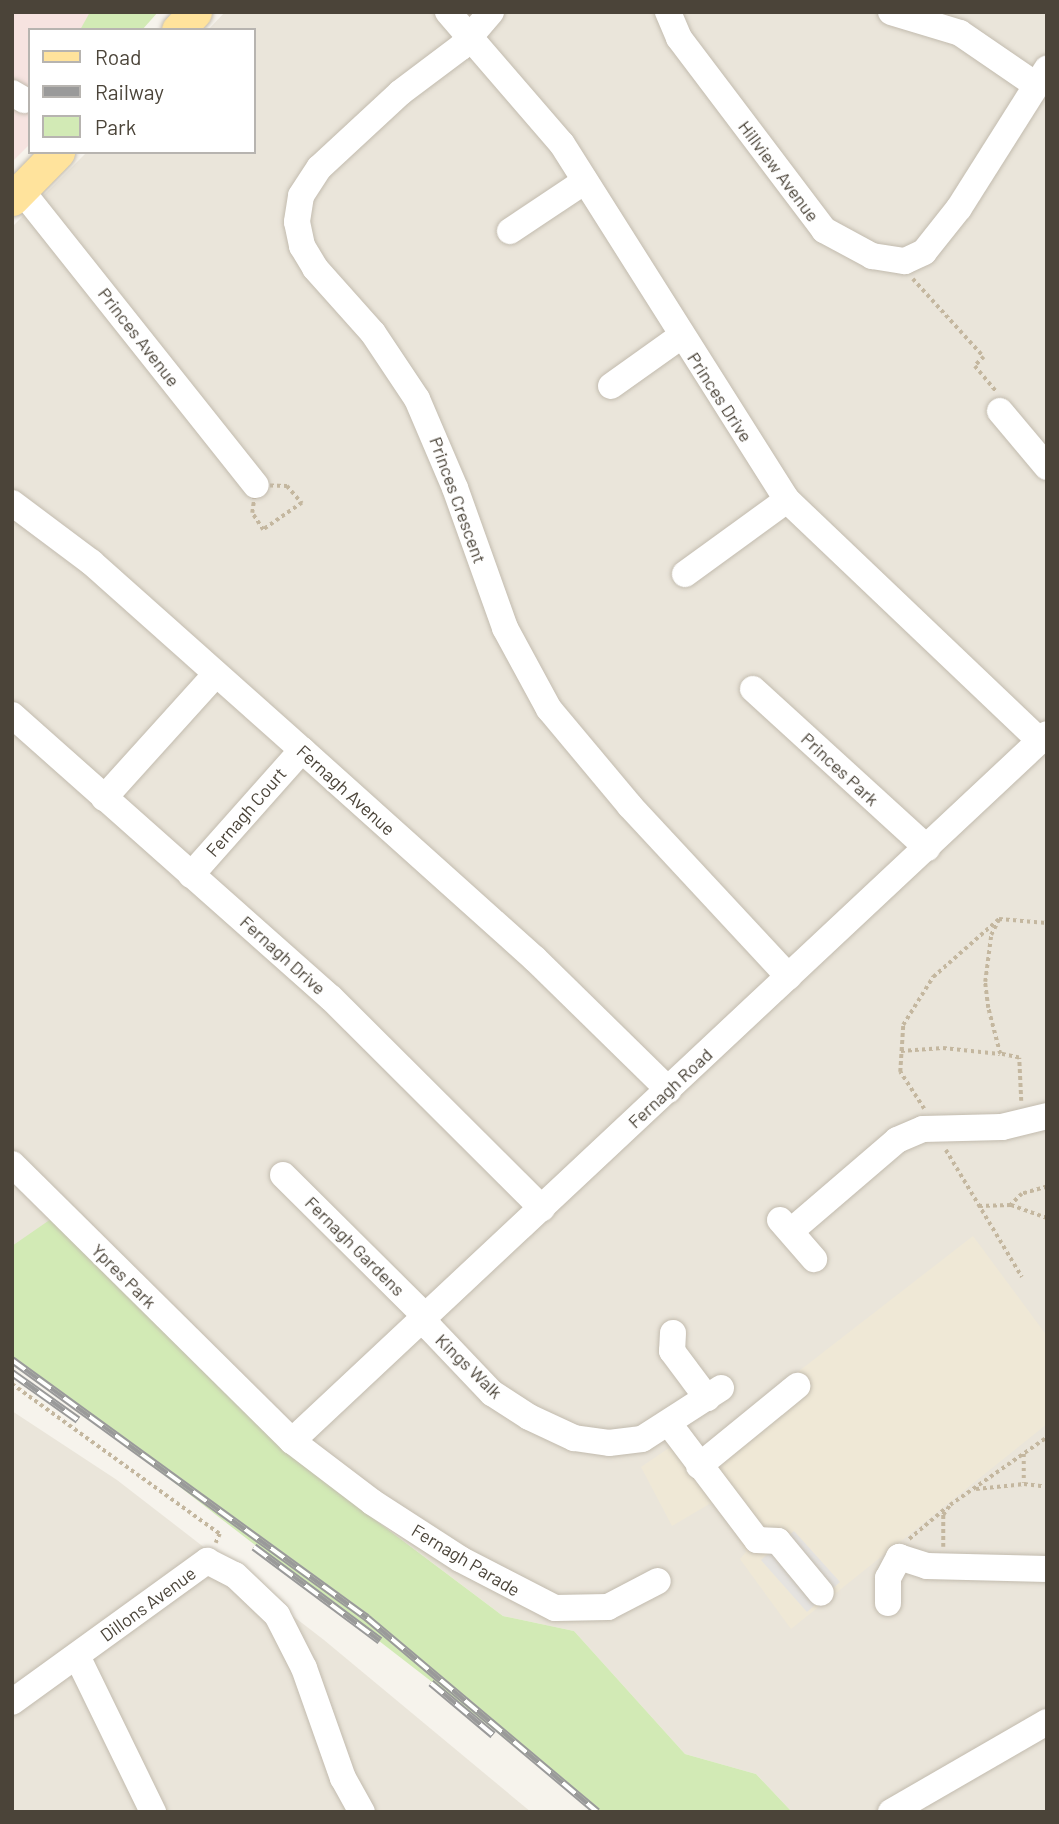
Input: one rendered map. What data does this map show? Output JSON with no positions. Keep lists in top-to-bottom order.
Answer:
{
  "streets": {
    "street": [
      "Hillview Avenue",
      "Princes Avenue",
      "Princes Drive",
      "Princes Crescent",
      "Princes Park",
      "Fernagh Avenue",
      "Fernagh Court",
      "Fernagh Drive",
      "Fernagh Road",
      "Fernagh Gardens",
      "Ypres Park",
      "Kings Walk",
      "Fernagh Parade",
      "Dillons Avenue"
    ]
  },
  "crossings": [
    ["Princes Drive", "Princes Crescent"],
    ["Princes Drive", "Fernagh Road"],
    ["Princes Crescent", "Fernagh Road"],
    ["Princes Park", "Fernagh Road"],
    ["Fernagh Avenue", "Fernagh Court"],
    ["Fernagh Avenue", "Fernagh Road"],
    ["Fernagh Court", "Fernagh Drive"],
    ["Fernagh Drive", "Fernagh Road"],
    ["Fernagh Road", "Fernagh Gardens"],
    ["Fernagh Road", "Ypres Park"],
    ["Fernagh Road", "Kings Walk"],
    ["Fernagh Road", "Fernagh Parade"],
    ["Fernagh Gardens", "Kings Walk"],
    ["Ypres Park", "Fernagh Parade"]
  ],
  "legend": ["Road", "Railway", "Park"]
}
